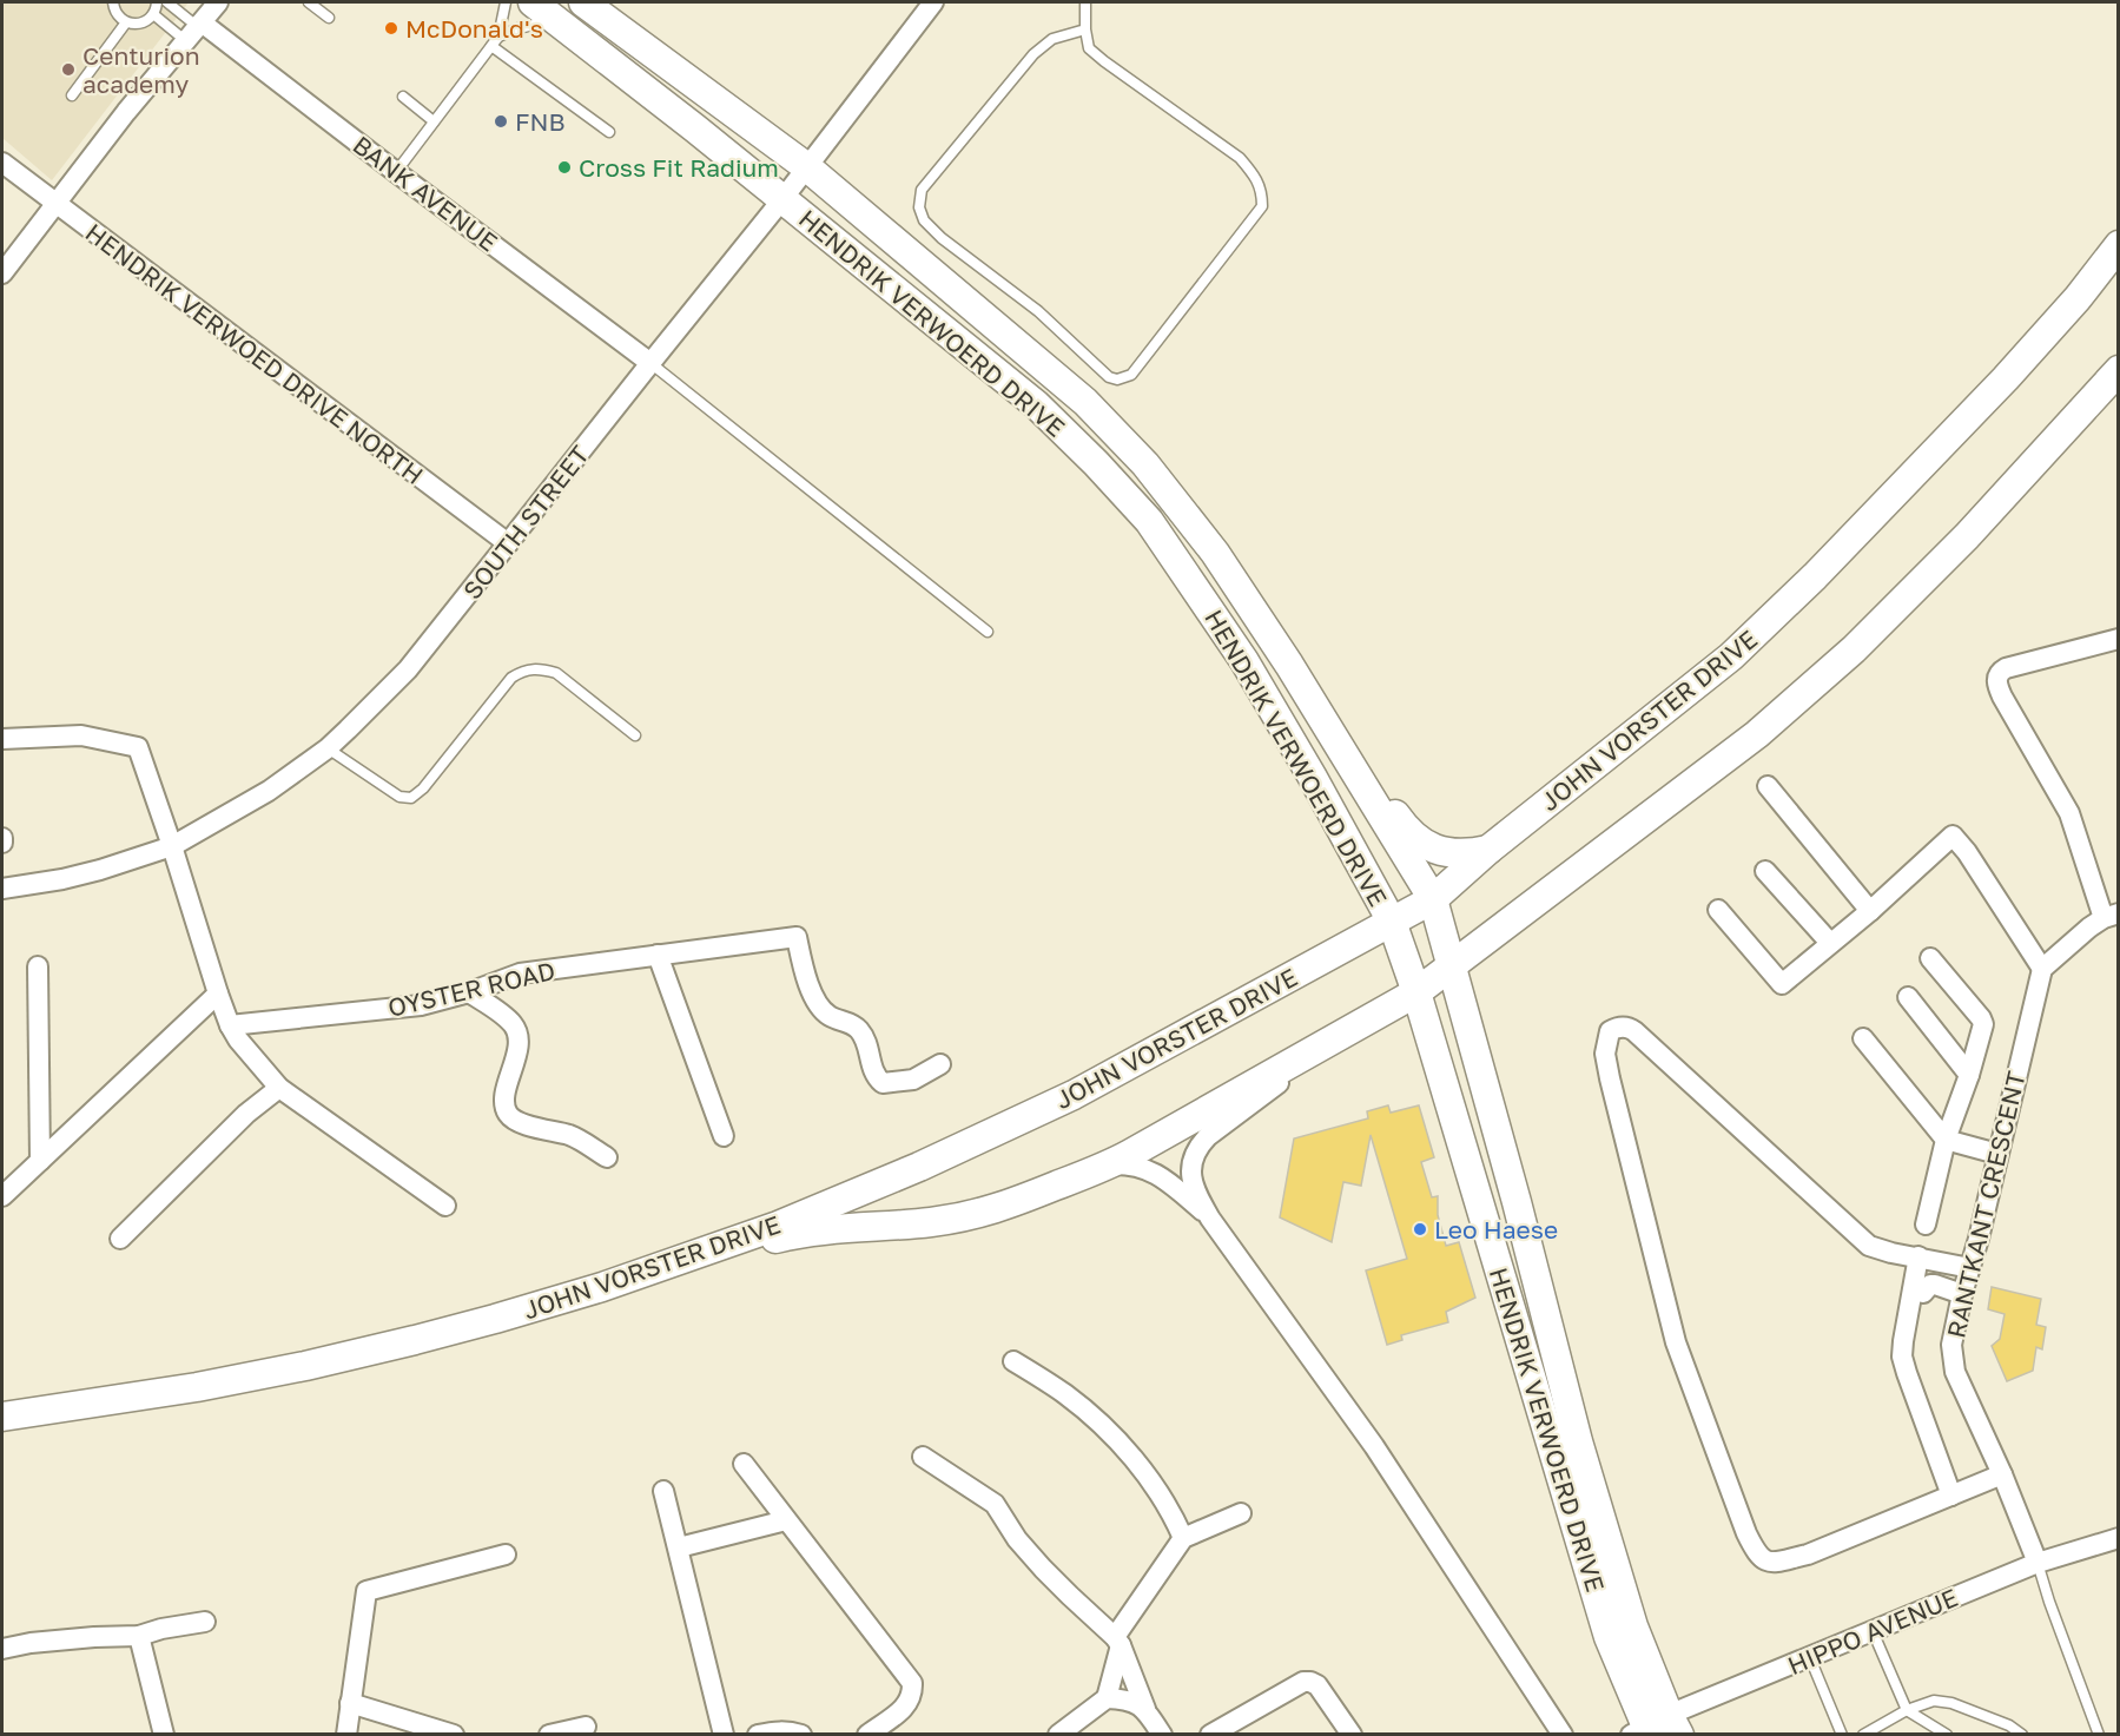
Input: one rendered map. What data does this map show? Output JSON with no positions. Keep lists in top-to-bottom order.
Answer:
{
  "streets": {
    "main road": ["HENDRIK VERWOERD DRIVE", "JOHN VORSTER DRIVE"],
    "street": [
      "BANK AVENUE",
      "HENDRIK VERWOED DRIVE NORTH",
      "SOUTH STREET",
      "OYSTER ROAD",
      "RANTKANT CRESCENT",
      "HIPPO AVENUE"
    ]
  },
  "crossings": [
    ["BANK AVENUE", "SOUTH STREET"],
    ["HENDRIK VERWOERD DRIVE", "SOUTH STREET"],
    ["HENDRIK VERWOERD DRIVE", "JOHN VORSTER DRIVE"],
    ["HENDRIK VERWOERD DRIVE", "HIPPO AVENUE"],
    ["HENDRIK VERWOED DRIVE NORTH", "SOUTH STREET"],
    ["RANTKANT CRESCENT", "HIPPO AVENUE"]
  ],
  "places": [
    "McDonald's",
    "Centurion academy",
    "FNB",
    "Cross Fit Radium",
    "Leo Haese"
  ]
}
